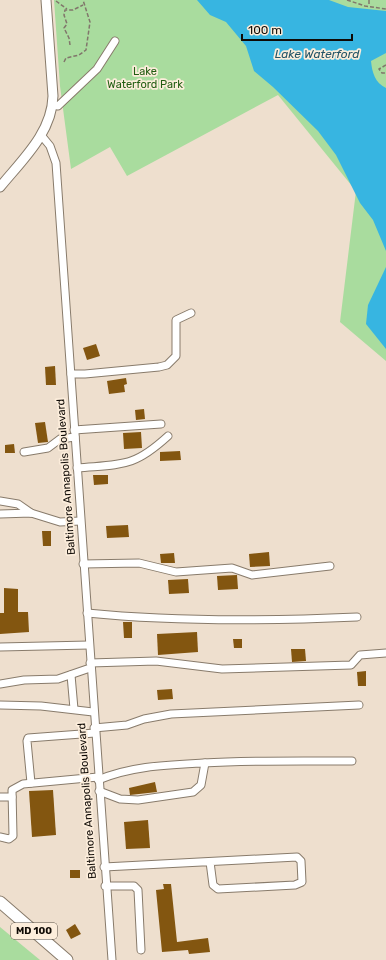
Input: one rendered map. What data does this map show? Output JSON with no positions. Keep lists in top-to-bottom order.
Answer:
{
  "streets": {
    "highway": ["MD 100"],
    "street": ["Baltimore Annapolis Boulevard"]
  },
  "water": ["Lake Waterford"],
  "parks": ["Lake Waterford Park"],
  "scale_bar": "100 m"
}
